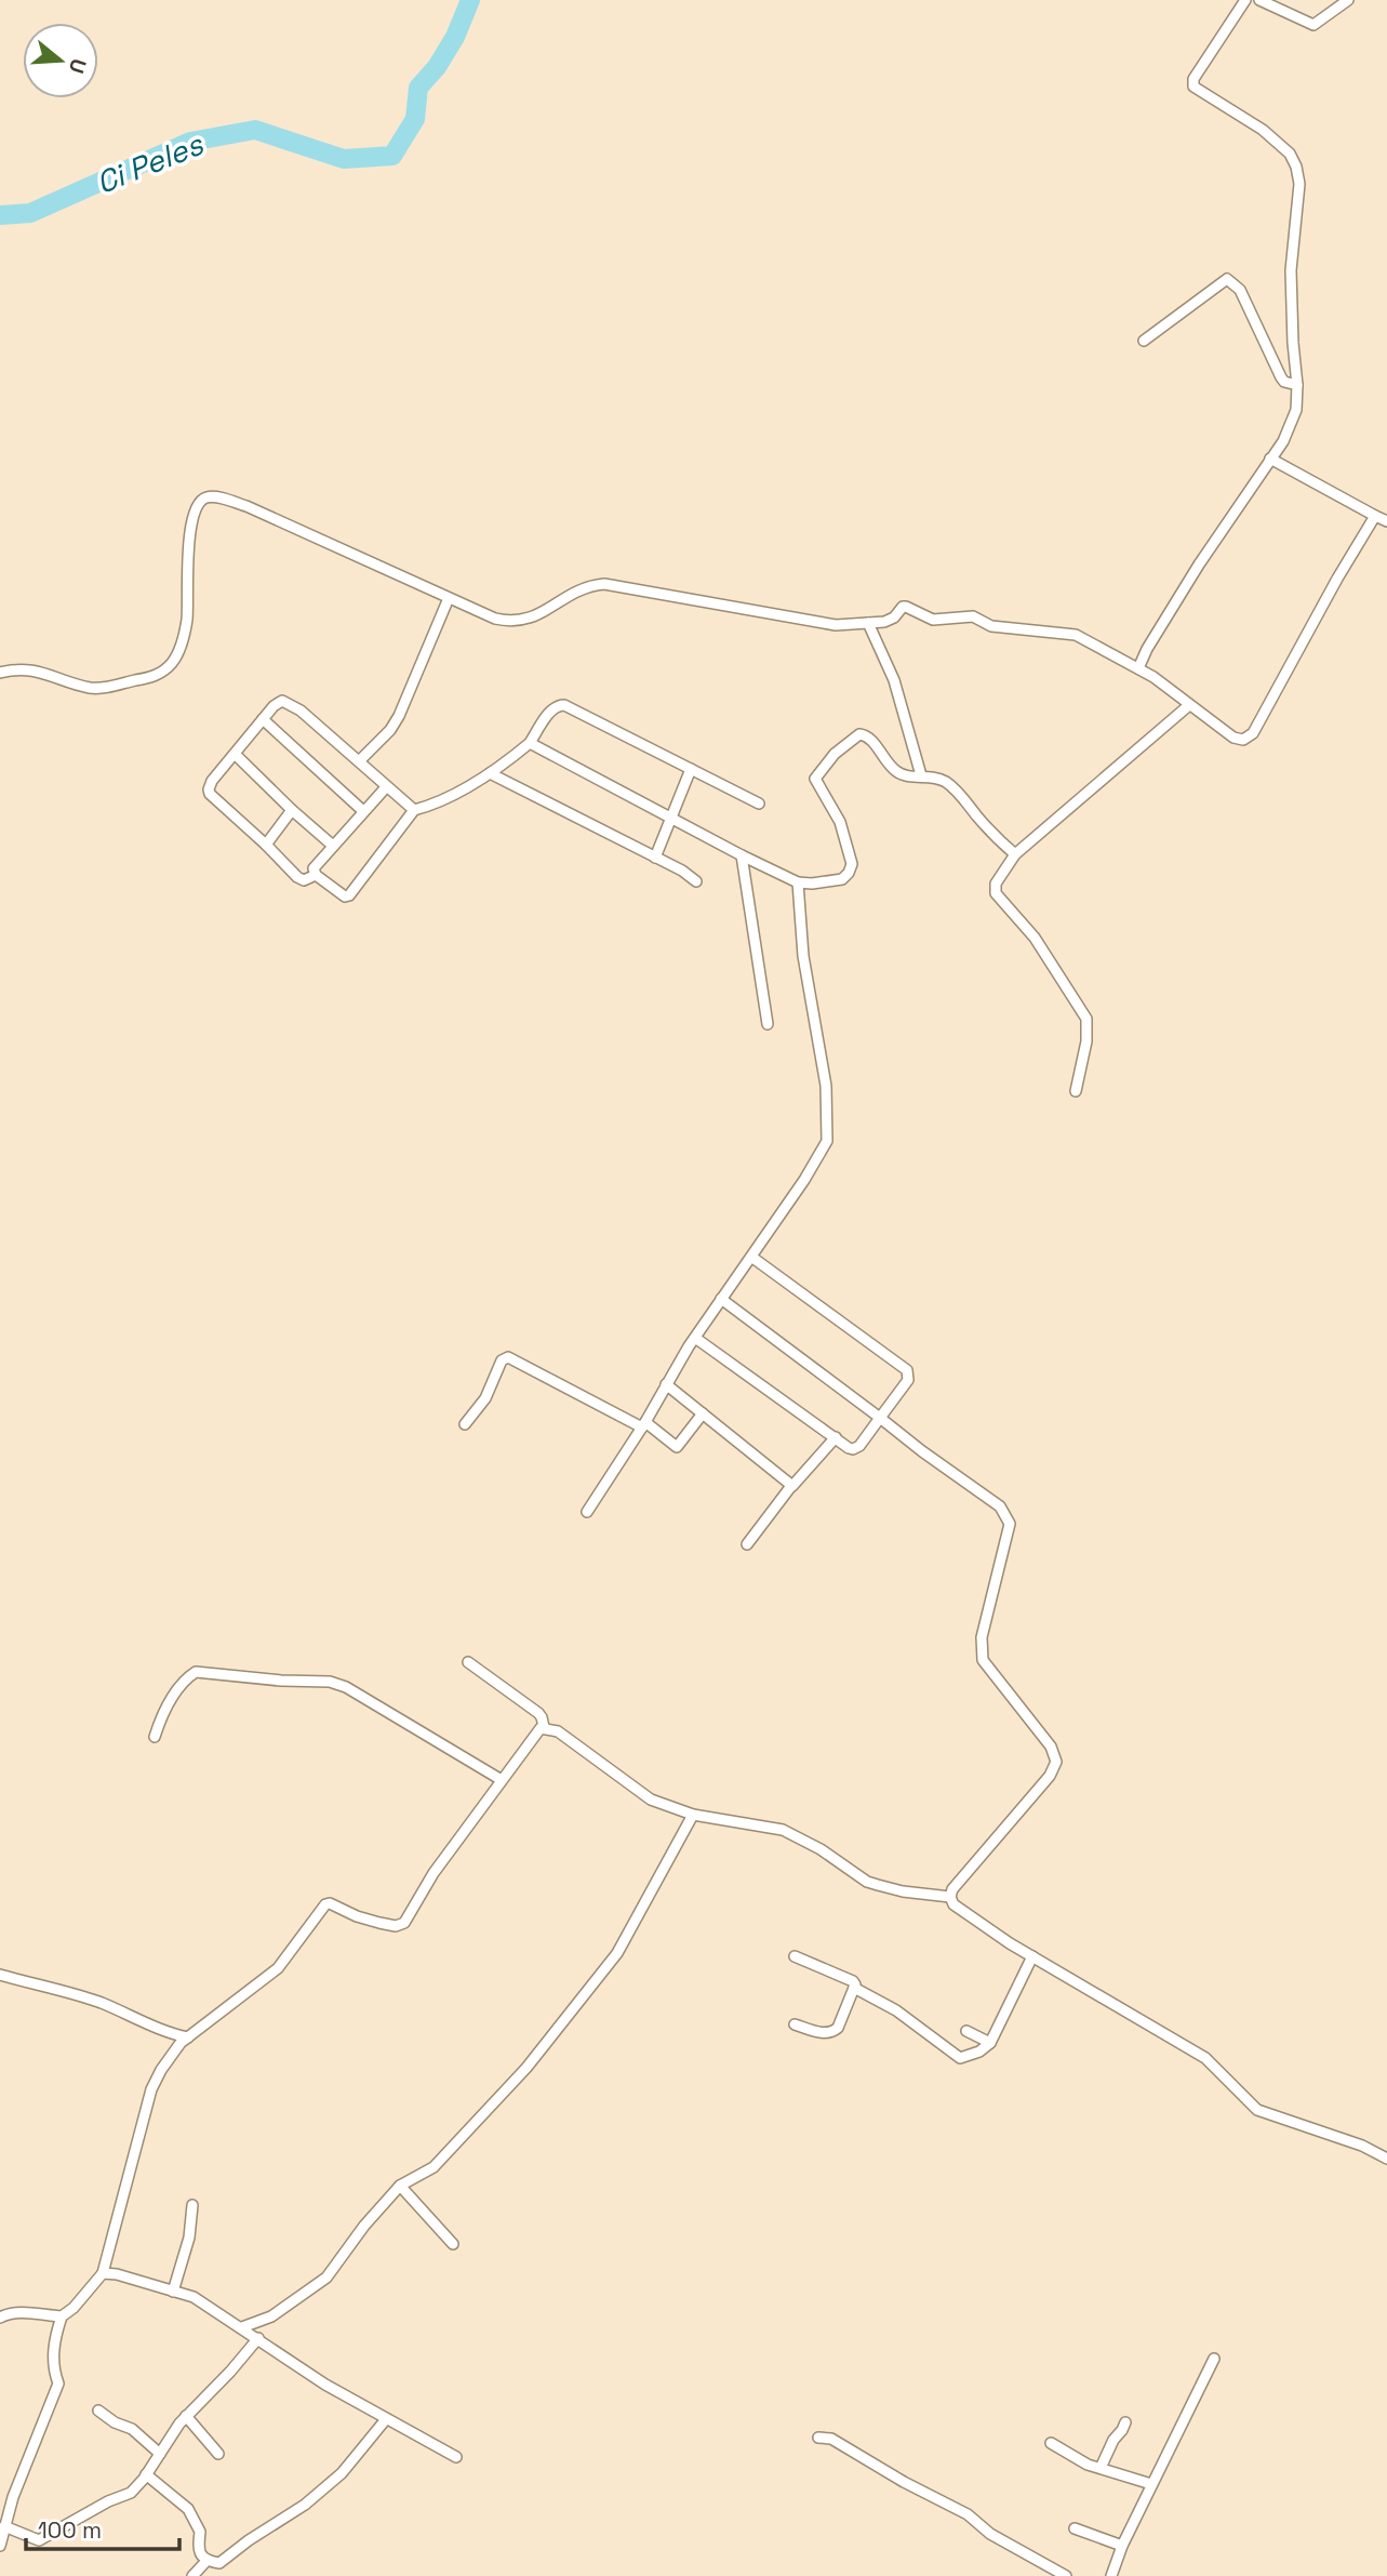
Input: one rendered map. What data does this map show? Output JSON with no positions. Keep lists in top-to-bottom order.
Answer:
{
  "water": ["Ci Peles"],
  "scale_bar": "100 m",
  "north": "right"
}
